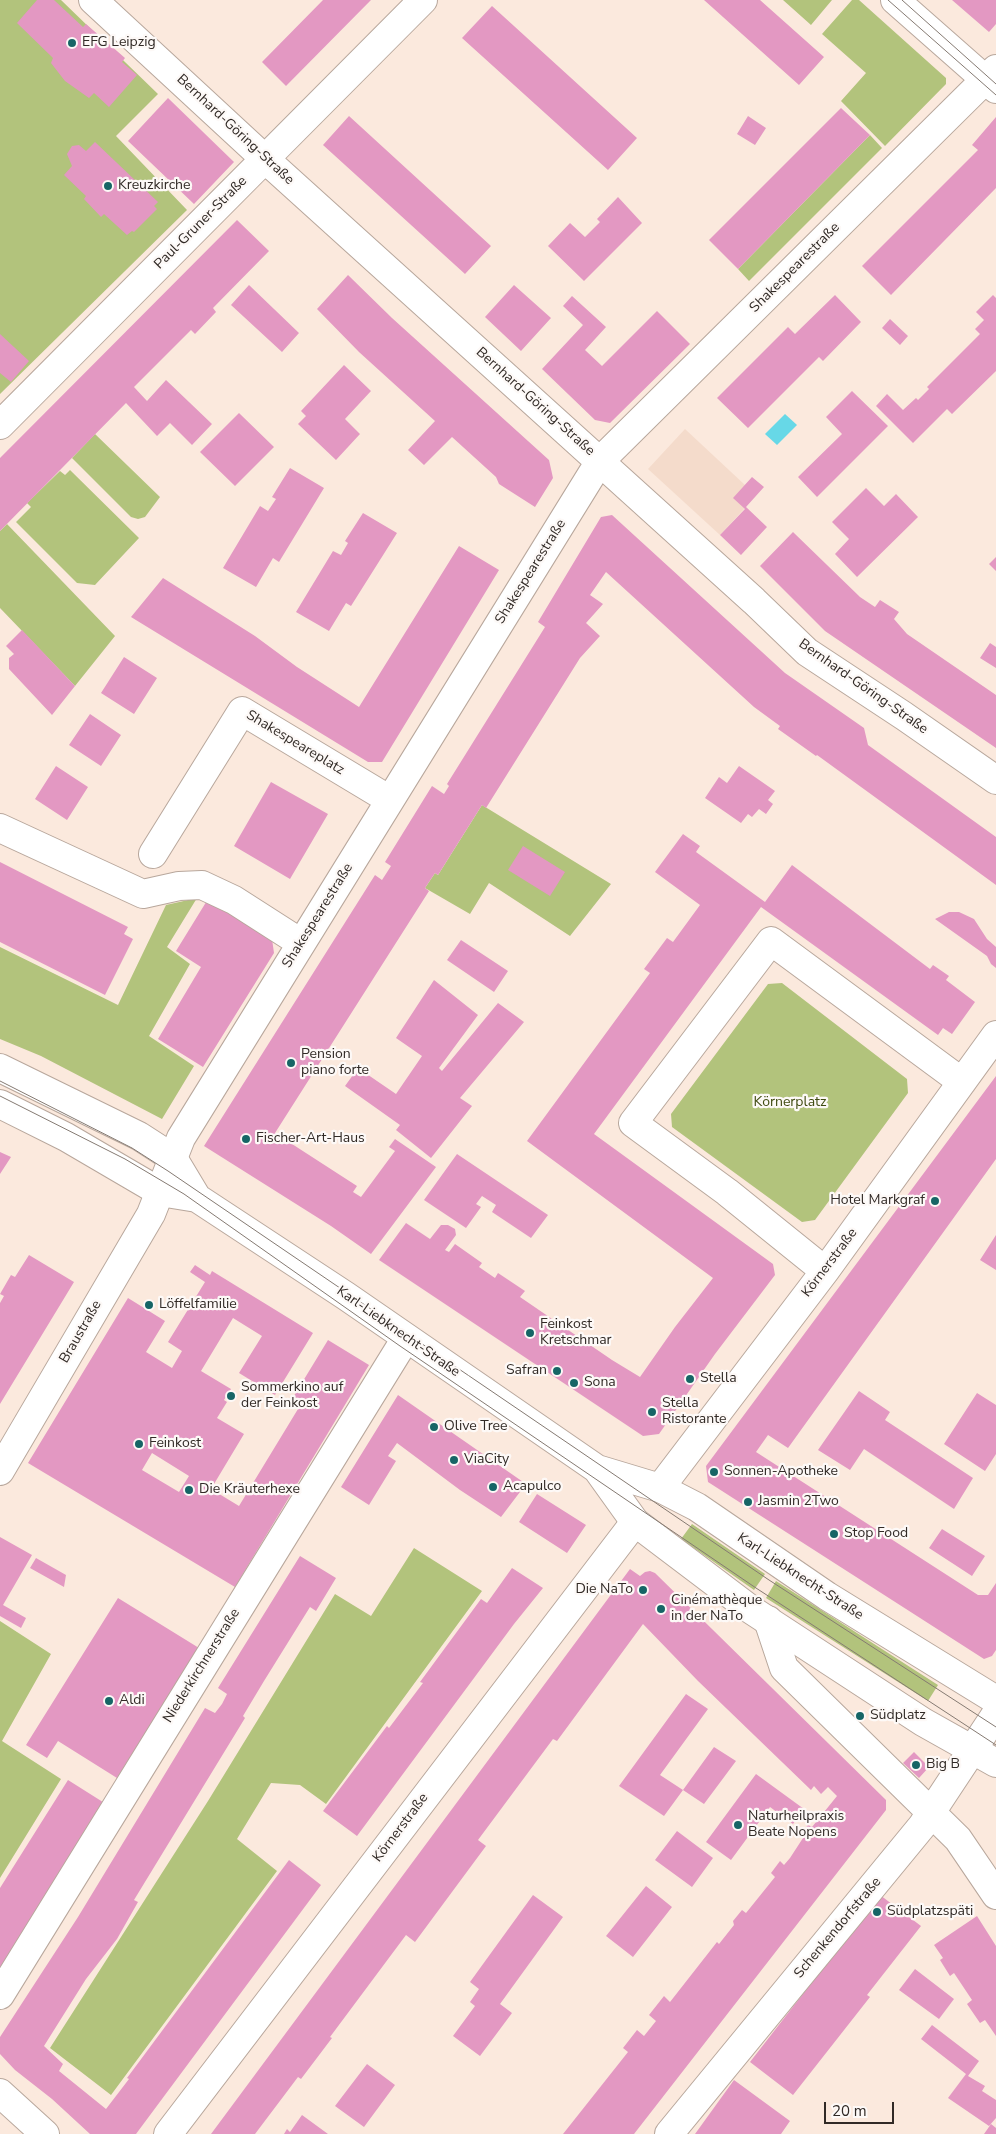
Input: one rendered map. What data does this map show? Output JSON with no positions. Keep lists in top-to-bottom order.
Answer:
{
  "streets": {
    "street": [
      "Bernhard-Göring-Straße",
      "Paul-Gruner-Straße",
      "Shakespearestraße",
      "Shakespeareplatz",
      "Körnerstraße",
      "Braustraße",
      "Karl-Liebknecht-Straße",
      "Niederkirchnerstraße",
      "Schenkendorfstraße"
    ]
  },
  "crossings": [
    ["Bernhard-Göring-Straße", "Paul-Gruner-Straße"],
    ["Bernhard-Göring-Straße", "Shakespearestraße"],
    ["Shakespearestraße", "Shakespeareplatz"],
    ["Shakespearestraße", "Karl-Liebknecht-Straße"],
    ["Körnerstraße", "Karl-Liebknecht-Straße"],
    ["Braustraße", "Karl-Liebknecht-Straße"],
    ["Karl-Liebknecht-Straße", "Niederkirchnerstraße"],
    ["Karl-Liebknecht-Straße", "Schenkendorfstraße"]
  ],
  "parks": ["Körnerplatz"],
  "places": [
    "EFG Leipzig",
    "Kreuzkirche",
    "Pension piano forte",
    "Fischer-Art-Haus",
    "Hotel Markgraf",
    "Löffelfamilie",
    "Feinkost Kretschmar",
    "Safran",
    "Stella",
    "Sona",
    "Sommerkino auf der Feinkost",
    "Stella Ristorante",
    "Olive Tree",
    "Feinkost",
    "ViaCity",
    "Sonnen-Apotheke",
    "Acapulco",
    "Die Kräuterhexe",
    "Jasmin 2Two",
    "Stop Food",
    "Die NaTo",
    "Cinémathèque in der NaTo",
    "Aldi",
    "Südplatz",
    "Big B",
    "Naturheilpraxis Beate Nopens",
    "Südplatzspäti"
  ],
  "scale_bar": "20 m"
}
